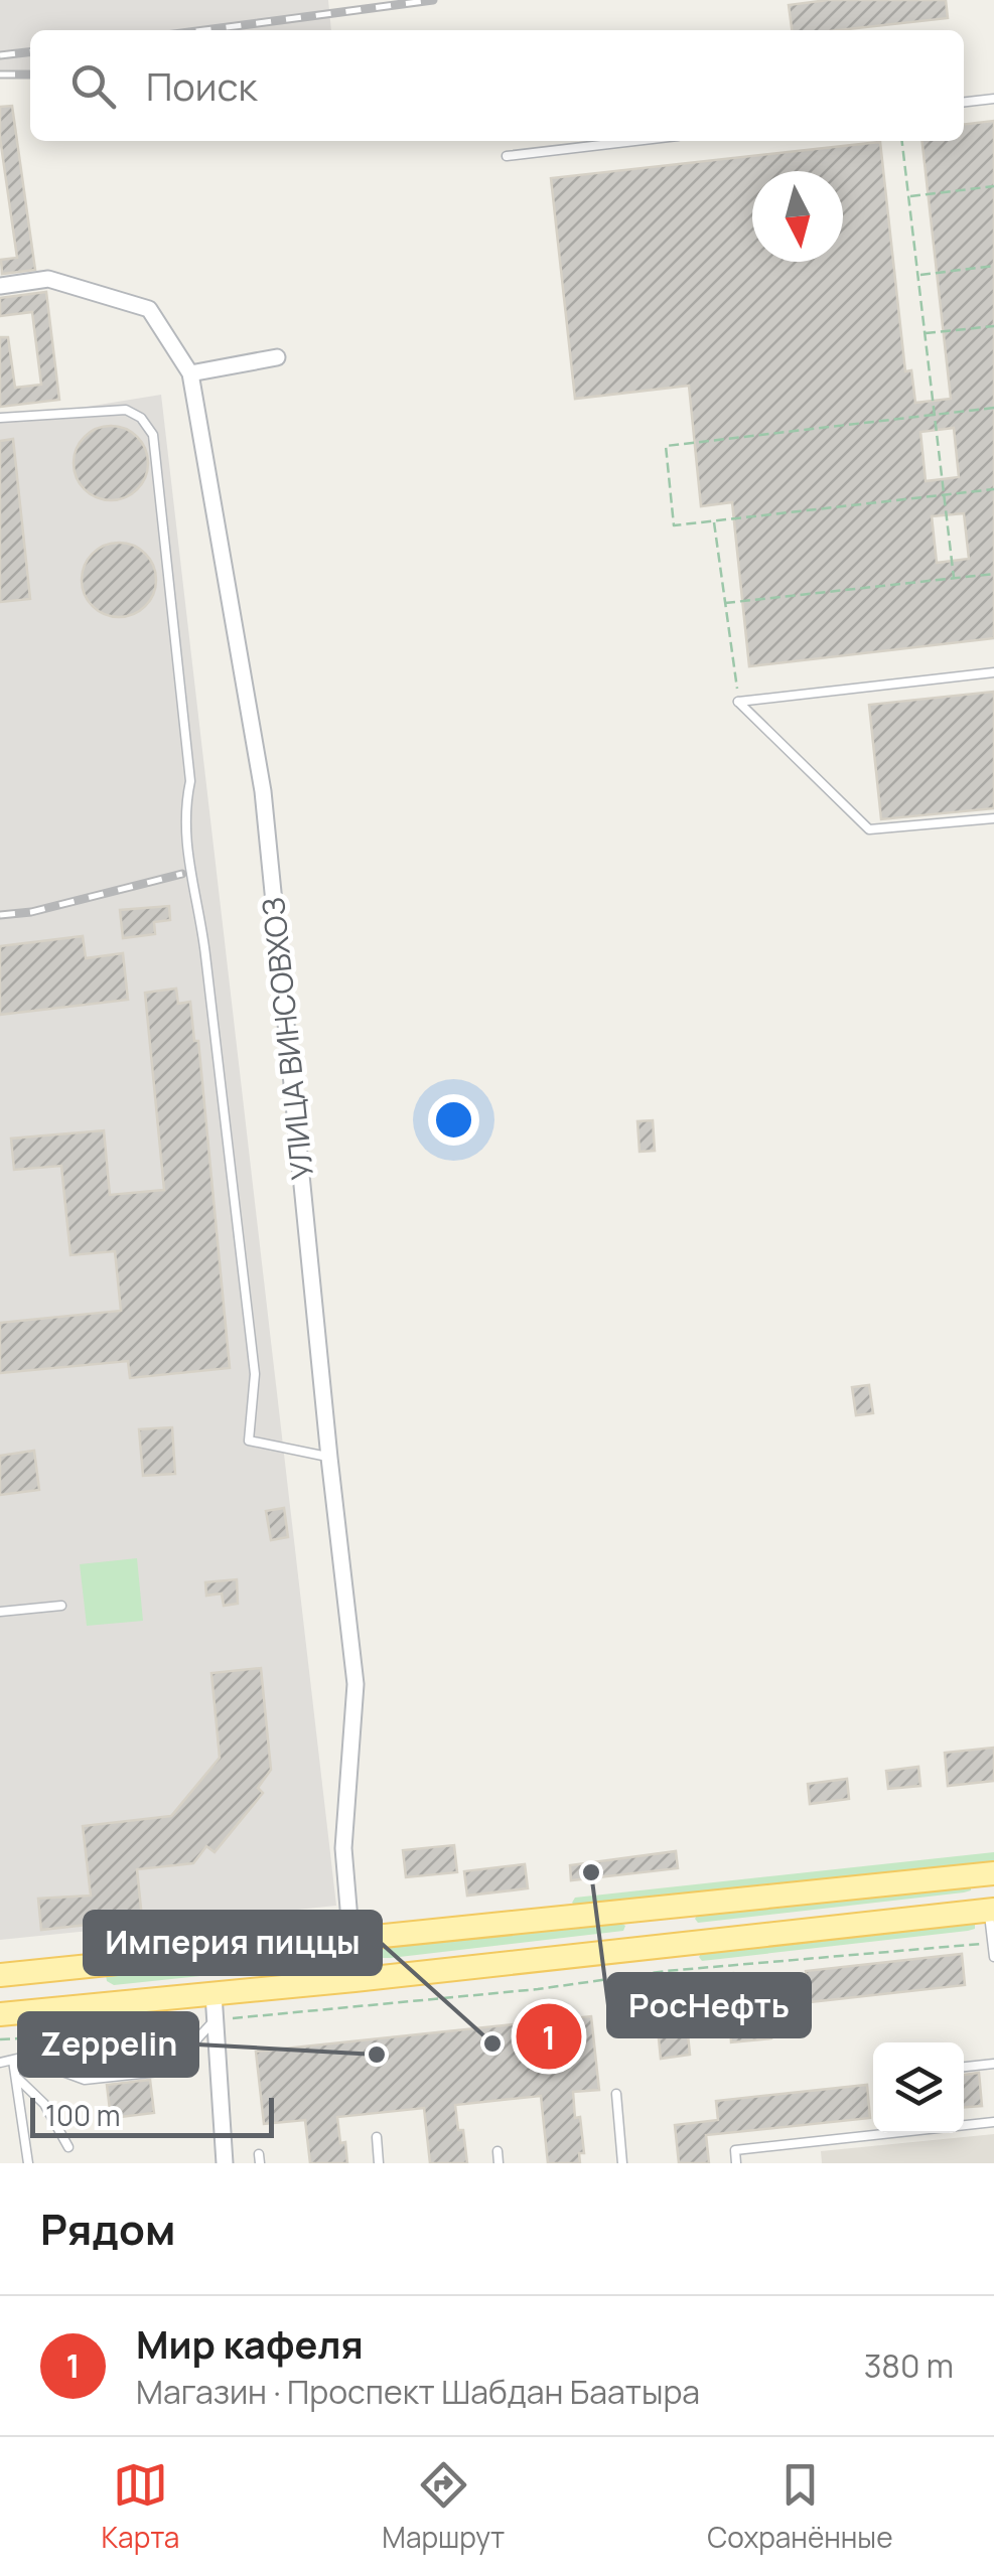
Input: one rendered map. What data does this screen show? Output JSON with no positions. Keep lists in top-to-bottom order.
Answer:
{
  "streets": {
    "street": ["УЛИЦА ВИНСОВХОЗ"]
  },
  "places": ["РосНефть", "Империя пиццы", "Zeppelin"],
  "scale_bar": "100 m",
  "north": "bottom",
  "page": {
    "search": "Поиск",
    "pins": "1",
    "scale": "100 m",
    "heading": "Рядом",
    "list": [
      {
        "mark": "1",
        "name": "Мир кафеля",
        "note": "Магазин · Проспект Шабдан Баатыра",
        "value": "380 m"
      }
    ],
    "nav": ["Карта", "Маршрут", "Сохранённые"]
  }
}
